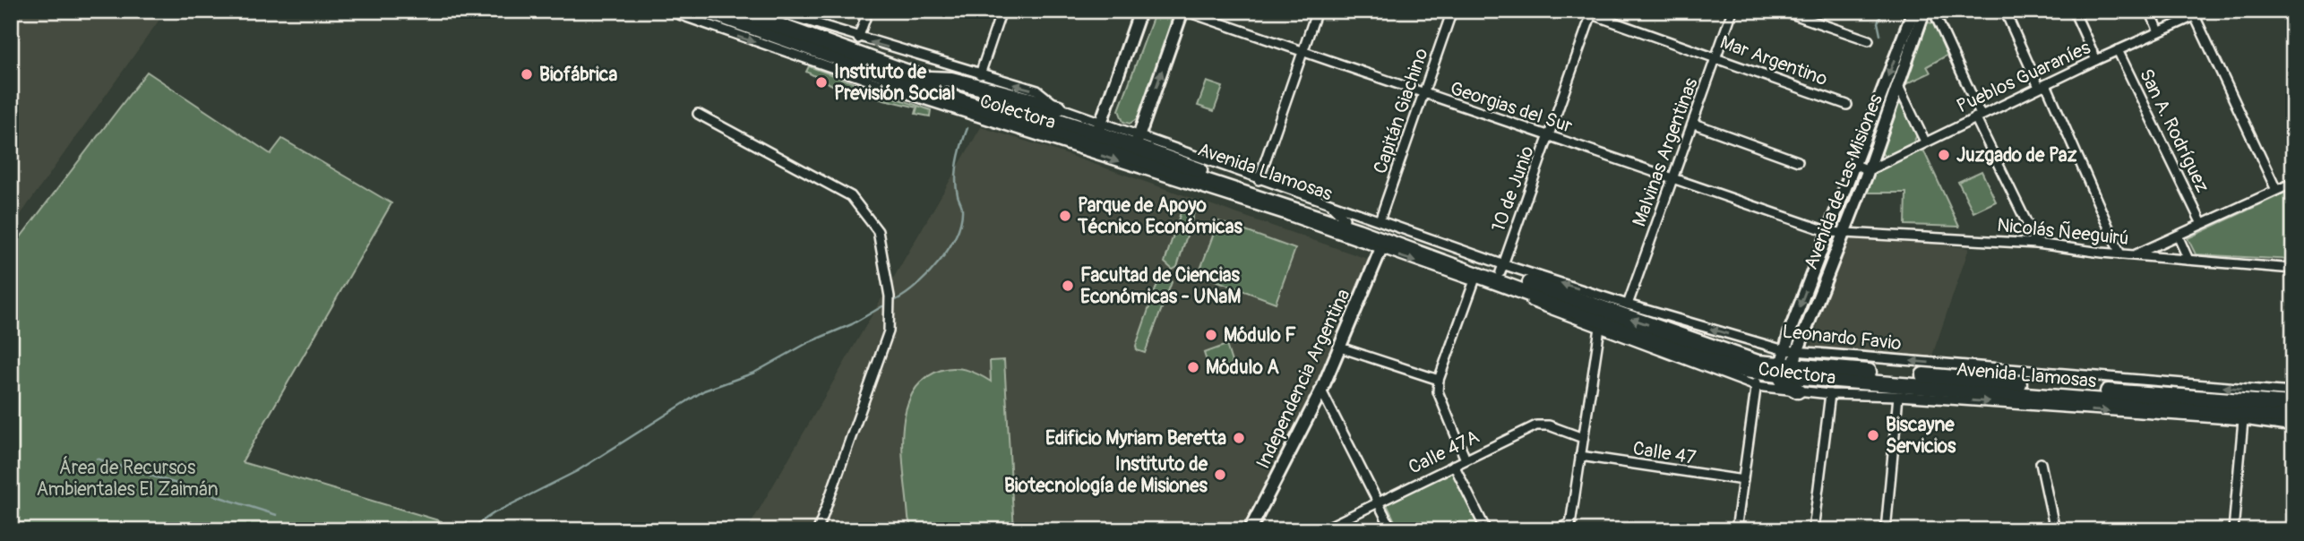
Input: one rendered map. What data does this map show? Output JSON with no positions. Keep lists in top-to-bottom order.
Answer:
{
  "streets": {
    "highway": ["Avenida Llamosas"],
    "main road": ["Avenida de Las Misiones", "Independencia Argentina"],
    "street": [
      "Mar Argentino",
      "Pueblos Guaraníes",
      "Georgias del Sur",
      "Capitán Giachino",
      "Colectora",
      "San A. Rodríguez",
      "Malvinas Argentinas",
      "10 de Junio",
      "Nicolás Ñeeguirú",
      "Leonardo Favio",
      "Calle 47A",
      "Calle 47"
    ]
  },
  "crossings": [
    ["Mar Argentino", "Malvinas Argentinas"],
    ["Mar Argentino", "10 de Junio"],
    ["Pueblos Guaraníes", "San A. Rodríguez"],
    ["Pueblos Guaraníes", "Avenida de Las Misiones"],
    ["Georgias del Sur", "Capitán Giachino"],
    ["Georgias del Sur", "Malvinas Argentinas"],
    ["Georgias del Sur", "Avenida de Las Misiones"],
    ["Georgias del Sur", "10 de Junio"],
    ["Georgias del Sur", "Nicolás Ñeeguirú"],
    ["Capitán Giachino", "Leonardo Favio"],
    ["Colectora", "Avenida Llamosas"],
    ["Colectora", "Leonardo Favio"],
    ["Colectora", "Independencia Argentina"],
    ["Malvinas Argentinas", "Leonardo Favio"],
    ["Avenida Llamosas", "Avenida de Las Misiones"],
    ["Avenida Llamosas", "10 de Junio"],
    ["Avenida Llamosas", "Leonardo Favio"],
    ["Avenida Llamosas", "Independencia Argentina"],
    ["Avenida de Las Misiones", "Nicolás Ñeeguirú"],
    ["Avenida de Las Misiones", "Leonardo Favio"],
    ["10 de Junio", "Leonardo Favio"]
  ],
  "one_way": ["Leonardo Favio"],
  "parks": ["Área de Recursos Ambientales El Zaimán"],
  "places": [
    "Biofábrica",
    "Instituto de Previsión Social",
    "Juzgado de Paz",
    "Parque de Apoyo Técnico Económicas",
    "Facultad de Ciencias Económicas - UNaM",
    "Módulo F",
    "Módulo A",
    "Biscayne Servicios",
    "Edificio Myriam Beretta",
    "Instituto de Biotecnología de Misiones"
  ]
}
